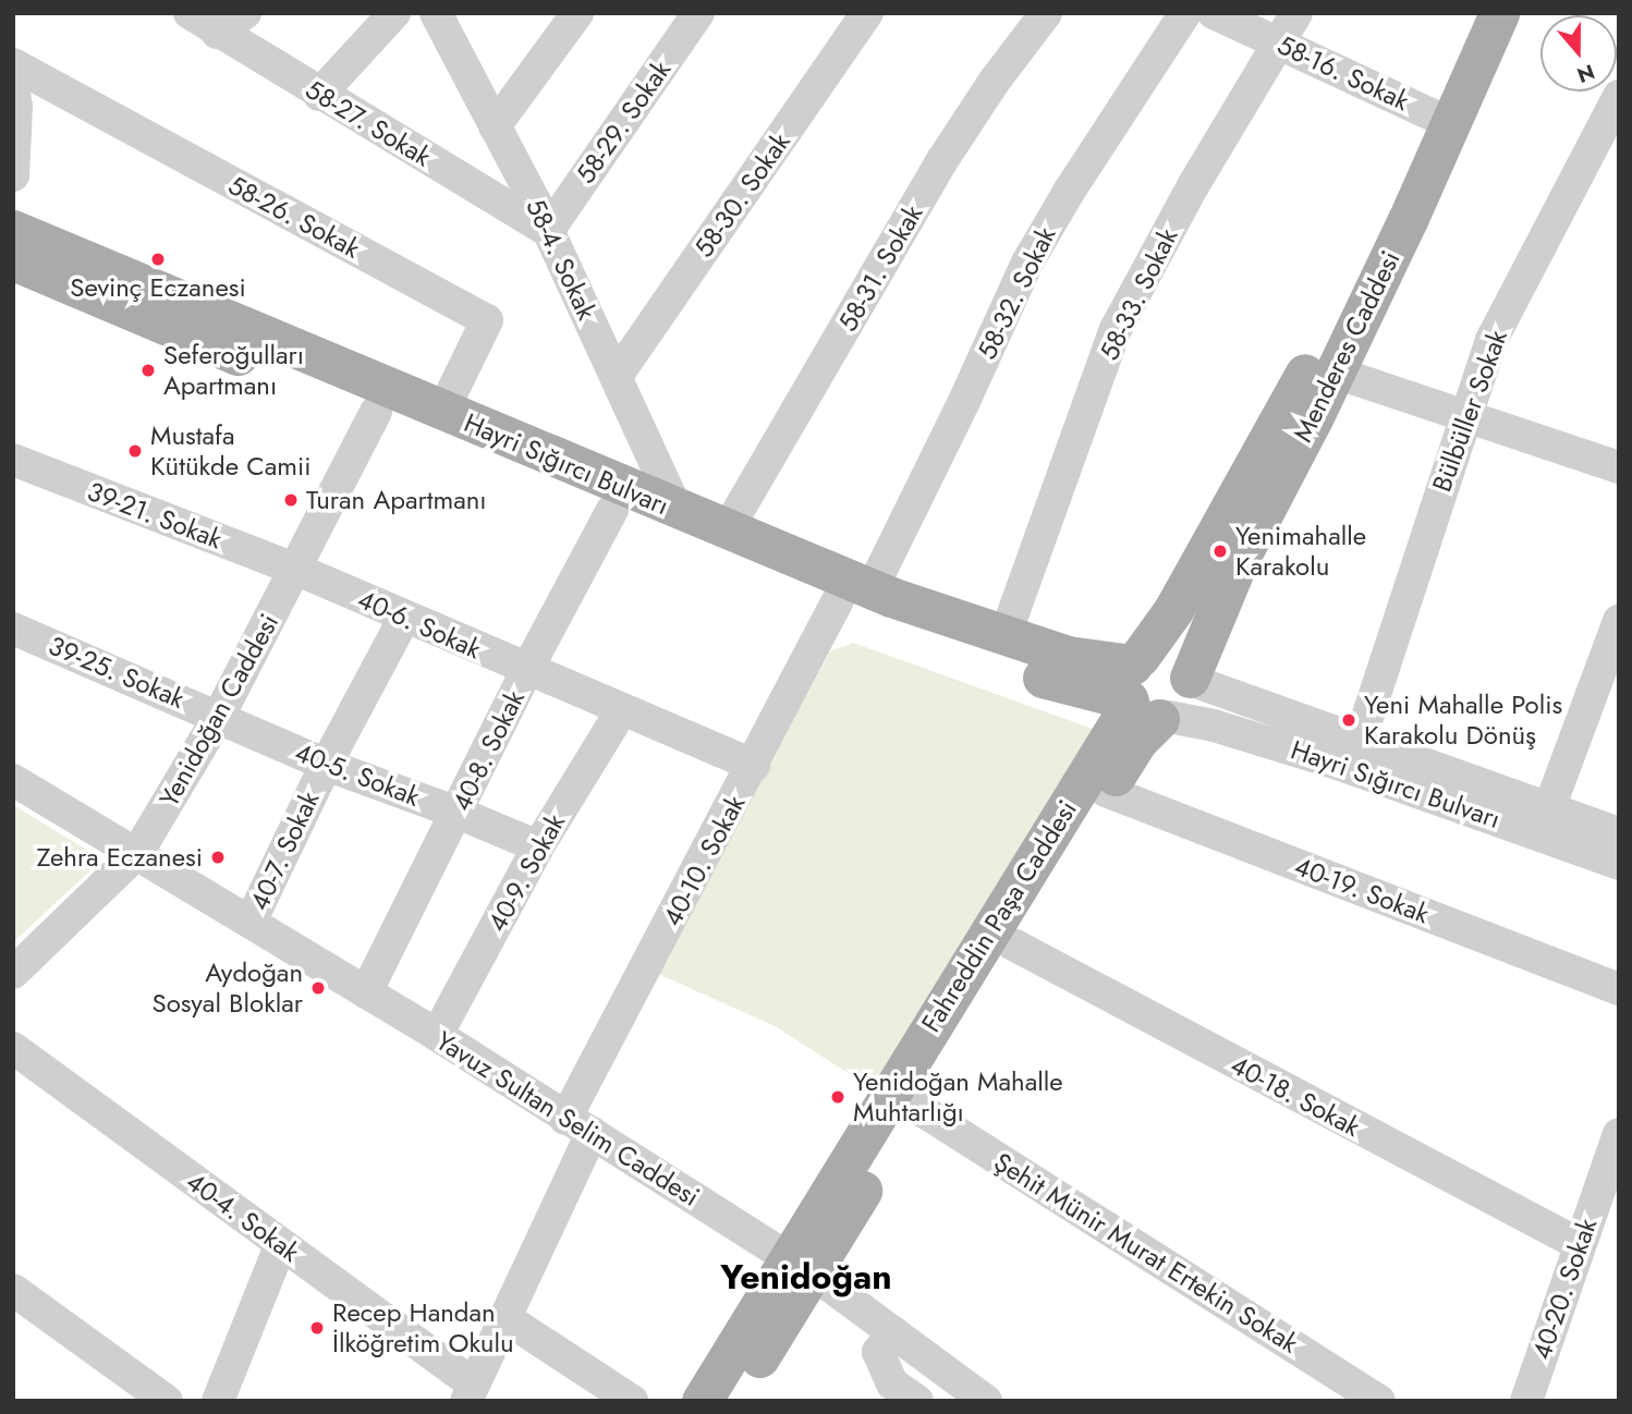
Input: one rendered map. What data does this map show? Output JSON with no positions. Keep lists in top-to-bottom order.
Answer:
{
  "streets": {
    "main road": ["Menderes Caddesi", "Hayri Sığırcı Bulvarı", "Fahreddin Paşa Caddesi"],
    "street": [
      "58-16. Sokak",
      "58-29. Sokak",
      "58-27. Sokak",
      "58-30. Sokak",
      "58-26. Sokak",
      "58-4. Sokak",
      "58-31. Sokak",
      "58-32. Sokak",
      "58-33. Sokak",
      "Bülbüller Sokak",
      "39-21. Sokak",
      "40-6. Sokak",
      "39-25. Sokak",
      "Yenidoğan Caddesi",
      "40-8. Sokak",
      "40-5. Sokak",
      "40-7. Sokak",
      "40-10. Sokak",
      "40-9. Sokak",
      "40-19. Sokak",
      "40-18. Sokak",
      "Yavuz Sultan Selim Caddesi",
      "40-4. Sokak",
      "Şehit Münir Murat Ertekin Sokak",
      "40-20. Sokak"
    ]
  },
  "crossings": [
    ["58-16. Sokak", "58-33. Sokak"],
    ["58-16. Sokak", "Menderes Caddesi"],
    ["58-29. Sokak", "58-27. Sokak"],
    ["58-29. Sokak", "58-4. Sokak"],
    ["58-27. Sokak", "58-4. Sokak"],
    ["58-30. Sokak", "58-4. Sokak"],
    ["58-26. Sokak", "Hayri Sığırcı Bulvarı"],
    ["58-4. Sokak", "Hayri Sığırcı Bulvarı"],
    ["58-31. Sokak", "Hayri Sığırcı Bulvarı"],
    ["58-32. Sokak", "Hayri Sığırcı Bulvarı"],
    ["58-32. Sokak", "40-10. Sokak"],
    ["58-33. Sokak", "Hayri Sığırcı Bulvarı"],
    ["Menderes Caddesi", "Hayri Sığırcı Bulvarı"],
    ["Menderes Caddesi", "Fahreddin Paşa Caddesi"],
    ["Bülbüller Sokak", "Hayri Sığırcı Bulvarı"],
    ["Hayri Sığırcı Bulvarı", "Yenidoğan Caddesi"],
    ["Hayri Sığırcı Bulvarı", "40-8. Sokak"],
    ["Hayri Sığırcı Bulvarı", "40-10. Sokak"],
    ["Hayri Sığırcı Bulvarı", "Fahreddin Paşa Caddesi"],
    ["39-21. Sokak", "40-6. Sokak"],
    ["39-21. Sokak", "Yenidoğan Caddesi"],
    ["40-6. Sokak", "Yenidoğan Caddesi"],
    ["40-6. Sokak", "40-8. Sokak"],
    ["40-6. Sokak", "40-7. Sokak"],
    ["40-6. Sokak", "40-10. Sokak"],
    ["40-6. Sokak", "40-9. Sokak"],
    ["39-25. Sokak", "Yenidoğan Caddesi"],
    ["39-25. Sokak", "40-5. Sokak"],
    ["Yenidoğan Caddesi", "40-5. Sokak"],
    ["Yenidoğan Caddesi", "Yavuz Sultan Selim Caddesi"],
    ["40-8. Sokak", "40-5. Sokak"],
    ["40-8. Sokak", "Yavuz Sultan Selim Caddesi"],
    ["40-5. Sokak", "40-7. Sokak"],
    ["40-5. Sokak", "40-9. Sokak"],
    ["40-7. Sokak", "Yavuz Sultan Selim Caddesi"],
    ["40-10. Sokak", "Yavuz Sultan Selim Caddesi"],
    ["40-10. Sokak", "40-4. Sokak"],
    ["40-9. Sokak", "Yavuz Sultan Selim Caddesi"],
    ["40-19. Sokak", "Fahreddin Paşa Caddesi"],
    ["Fahreddin Paşa Caddesi", "40-18. Sokak"],
    ["Fahreddin Paşa Caddesi", "Yavuz Sultan Selim Caddesi"],
    ["Fahreddin Paşa Caddesi", "Şehit Münir Murat Ertekin Sokak"],
    ["40-18. Sokak", "40-20. Sokak"]
  ],
  "districts": ["Yenidoğan"],
  "places": [
    "Sevinç Eczanesi",
    "Seferoğulları Apartmanı",
    "Mustafa Kütükde Camii",
    "Turan Apartmanı",
    "Yenimahalle Karakolu",
    "Yeni Mahalle Polis Karakolu Dönüş",
    "Zehra Eczanesi",
    "Aydoğan Sosyal Bloklar",
    "Yenidoğan Mahalle Muhtarlığı",
    "Recep Handan İlköğretim Okulu"
  ],
  "north": "bottom"
}
